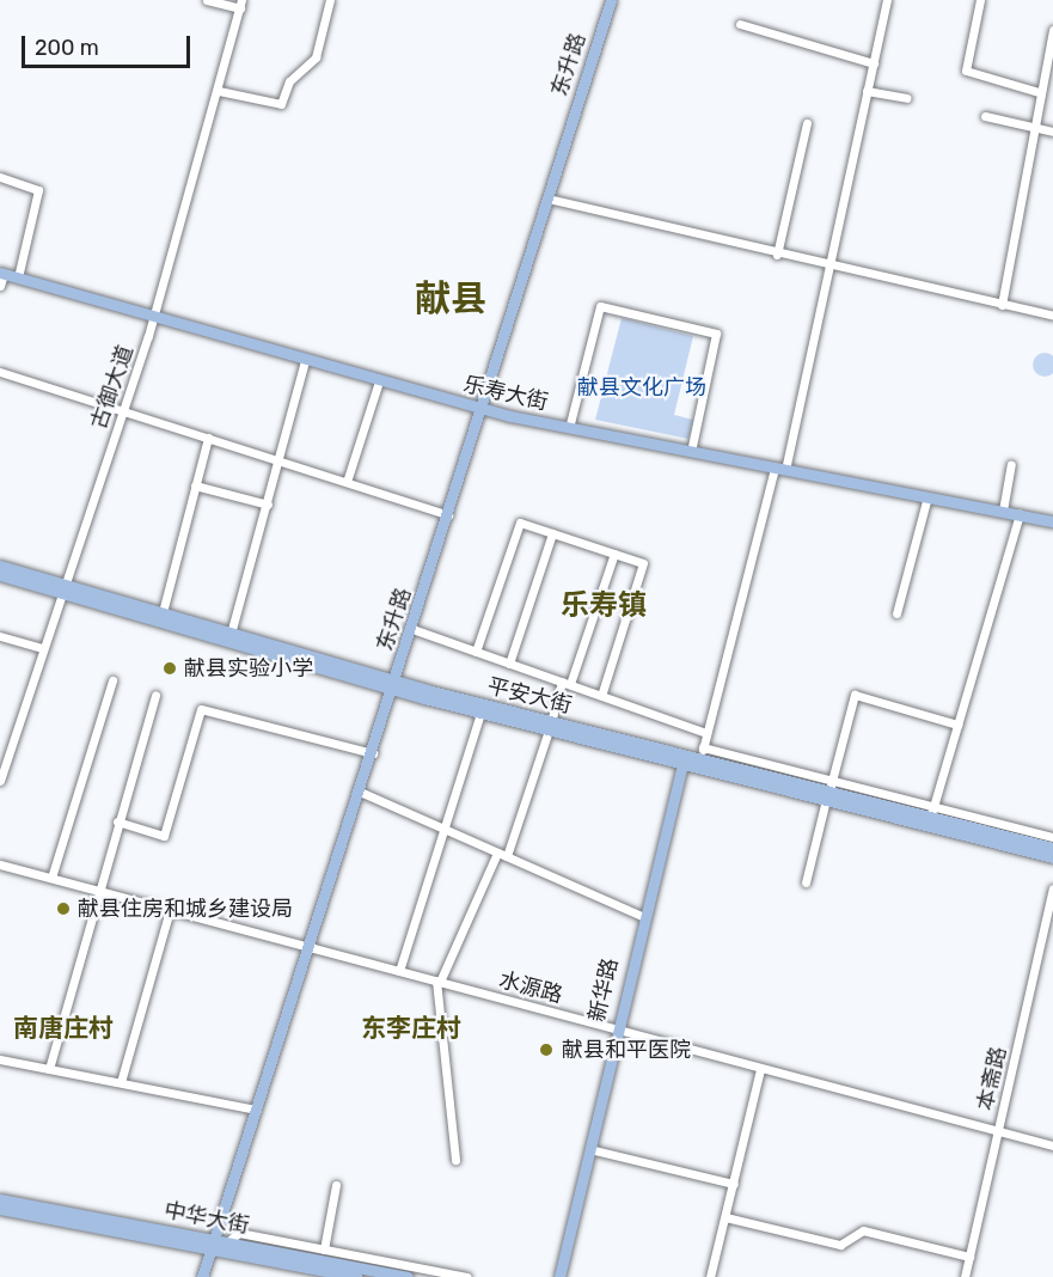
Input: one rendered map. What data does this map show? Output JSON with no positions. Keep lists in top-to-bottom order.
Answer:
{
  "streets": {
    "main road": [
      "东升路",
      "乐寿大街",
      "平安大街",
      "新华路",
      "中华大街"
    ],
    "street": ["古御大道", "水源路", "本斋路"]
  },
  "crossings": [
    ["东升路", "乐寿大街"],
    ["东升路", "平安大街"],
    ["东升路", "水源路"],
    ["东升路", "中华大街"],
    ["古御大道", "乐寿大街"],
    ["古御大道", "平安大街"],
    ["平安大街", "新华路"],
    ["水源路", "新华路"],
    ["水源路", "本斋路"]
  ],
  "districts": [
    "献县",
    "乐寿镇",
    "南唐庄村",
    "东李庄村"
  ],
  "parks": ["献县文化广场"],
  "places": ["献县实验小学", "献县住房和城乡建设局", "献县和平医院"],
  "scale_bar": "200 m"
}
